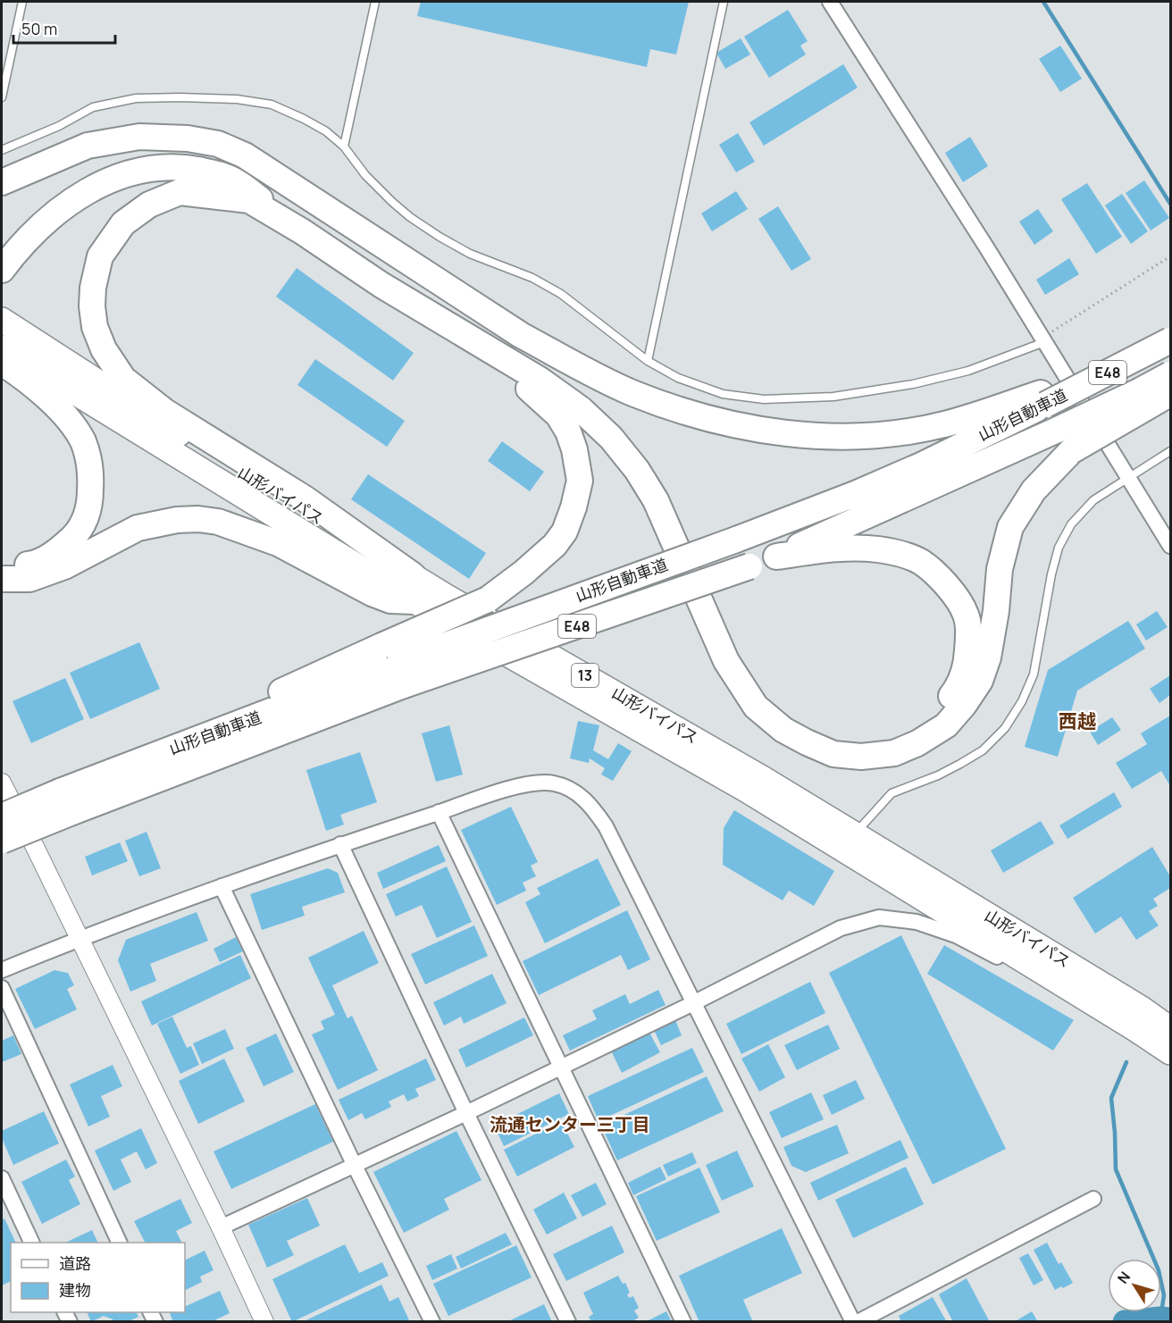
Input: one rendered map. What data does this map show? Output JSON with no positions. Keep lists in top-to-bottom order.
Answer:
{
  "streets": {
    "highway": [
      "E48",
      "山形自動車道",
      "山形バイパス",
      "13"
    ]
  },
  "crossings": [
    ["E48", "山形自動車道"]
  ],
  "districts": ["西越", "流通センター三丁目"],
  "legend": ["道路", "建物"],
  "scale_bar": "50 m",
  "north": "top left"
}
